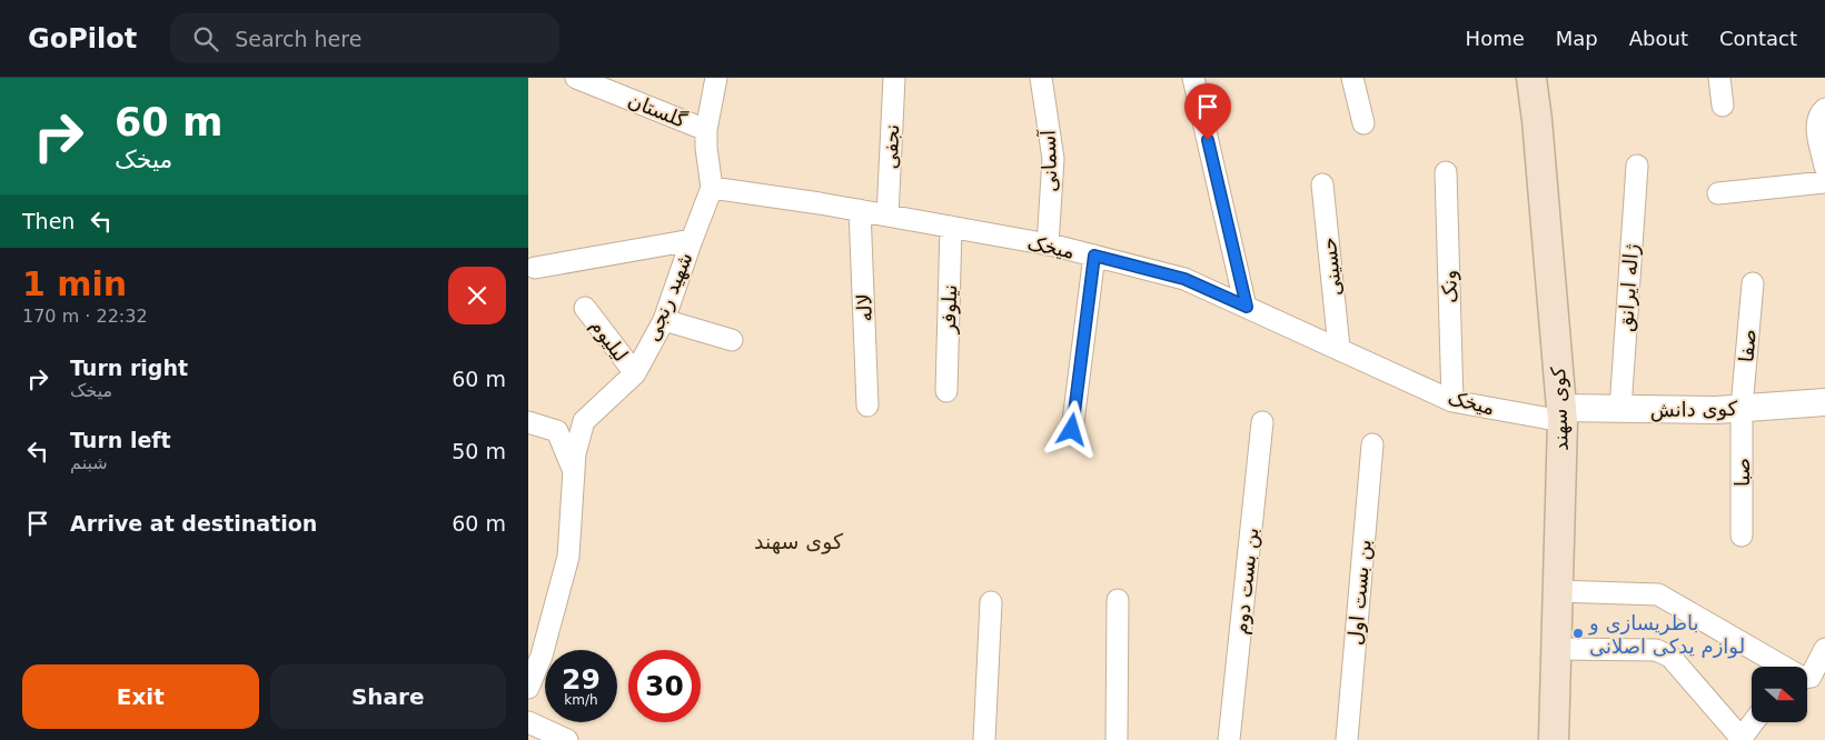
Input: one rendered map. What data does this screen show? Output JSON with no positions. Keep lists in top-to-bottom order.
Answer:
{
  "streets": {
    "main road": ["کوی سهند"],
    "street": [
      "گلستان",
      "نجفی",
      "آسمانی",
      "میخک",
      "حسینی",
      "ونک",
      "ژاله ایرانق",
      "شهید رنجی",
      "لاله",
      "نیلوفر",
      "لیلیوم",
      "صفا",
      "کوی دانش",
      "صبا",
      "بن بست دوم",
      "بن بست اول"
    ]
  },
  "crossings": [
    ["گلستان", "شهید رنجی"],
    ["نجفی", "میخک"],
    ["آسمانی", "میخک"],
    ["میخک", "حسینی"],
    ["میخک", "ونک"],
    ["میخک", "شهید رنجی"],
    ["میخک", "لاله"],
    ["میخک", "نیلوفر"],
    ["میخک", "کوی سهند"],
    ["میخک", "کوی دانش"],
    ["ژاله ایرانق", "کوی دانش"],
    ["شهید رنجی", "لیلیوم"],
    ["صفا", "کوی دانش"],
    ["صفا", "صبا"],
    ["کوی سهند", "کوی دانش"],
    ["کوی دانش", "صبا"]
  ],
  "districts": ["کوی سهند"],
  "places": ["باطریسازی و لوازم یدکی اصلانی"],
  "north": "right",
  "page": {
    "header": "GoPilot",
    "search": "Search here",
    "nav": [
      "Home",
      "Map",
      "About",
      "Contact"
    ],
    "turn": ["60 m", "میخک"],
    "then": "Then",
    "heading": ["1 min", "170 m · 22:32"],
    "list": [
      {
        "name": "Turn right",
        "note": "میخک",
        "value": "60 m"
      },
      {
        "name": "Turn left",
        "note": "شبنم",
        "value": "50 m"
      },
      {
        "name": "Arrive at destination",
        "value": "60 m"
      }
    ],
    "speed": "29 km/h",
    "limit": "30",
    "buttons": ["Exit", "Share"]
  }
}
